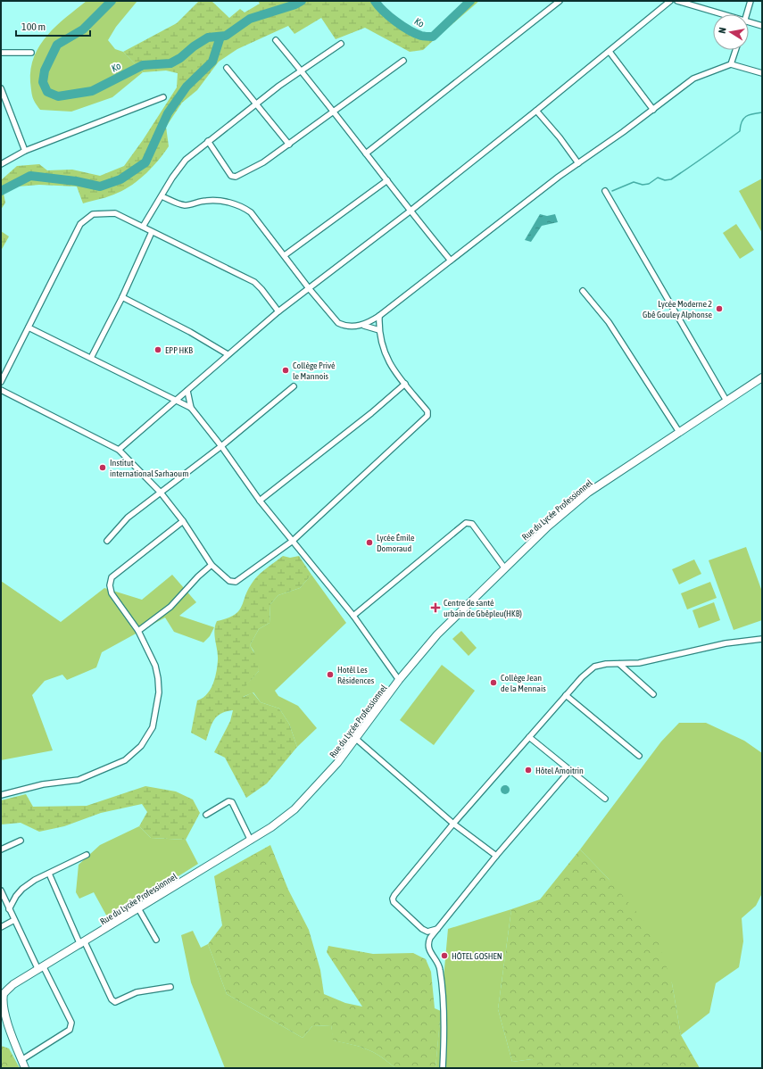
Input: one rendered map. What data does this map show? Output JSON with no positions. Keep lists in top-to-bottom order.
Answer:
{
  "streets": {
    "main road": ["Rue du Lycée Professionnel"]
  },
  "water": ["Ko"],
  "places": {
    "other": [
      "Lycée Moderne 2 Gbê Gouley Alphonse",
      "EPP HKB",
      "Collège Privé le Mannois",
      "Institut international Sarhaoum",
      "Lycée Émile Domoraud",
      "Hotêl Les Résidences",
      "Collège Jean de la Mennais",
      "Hôtel Amoitrin",
      "HÔTEL GOSHEN"
    ],
    "health": ["Centre de santé urbain de Gbêpleu(HKB)"]
  },
  "scale_bar": "100 m",
  "north": "left"
}
